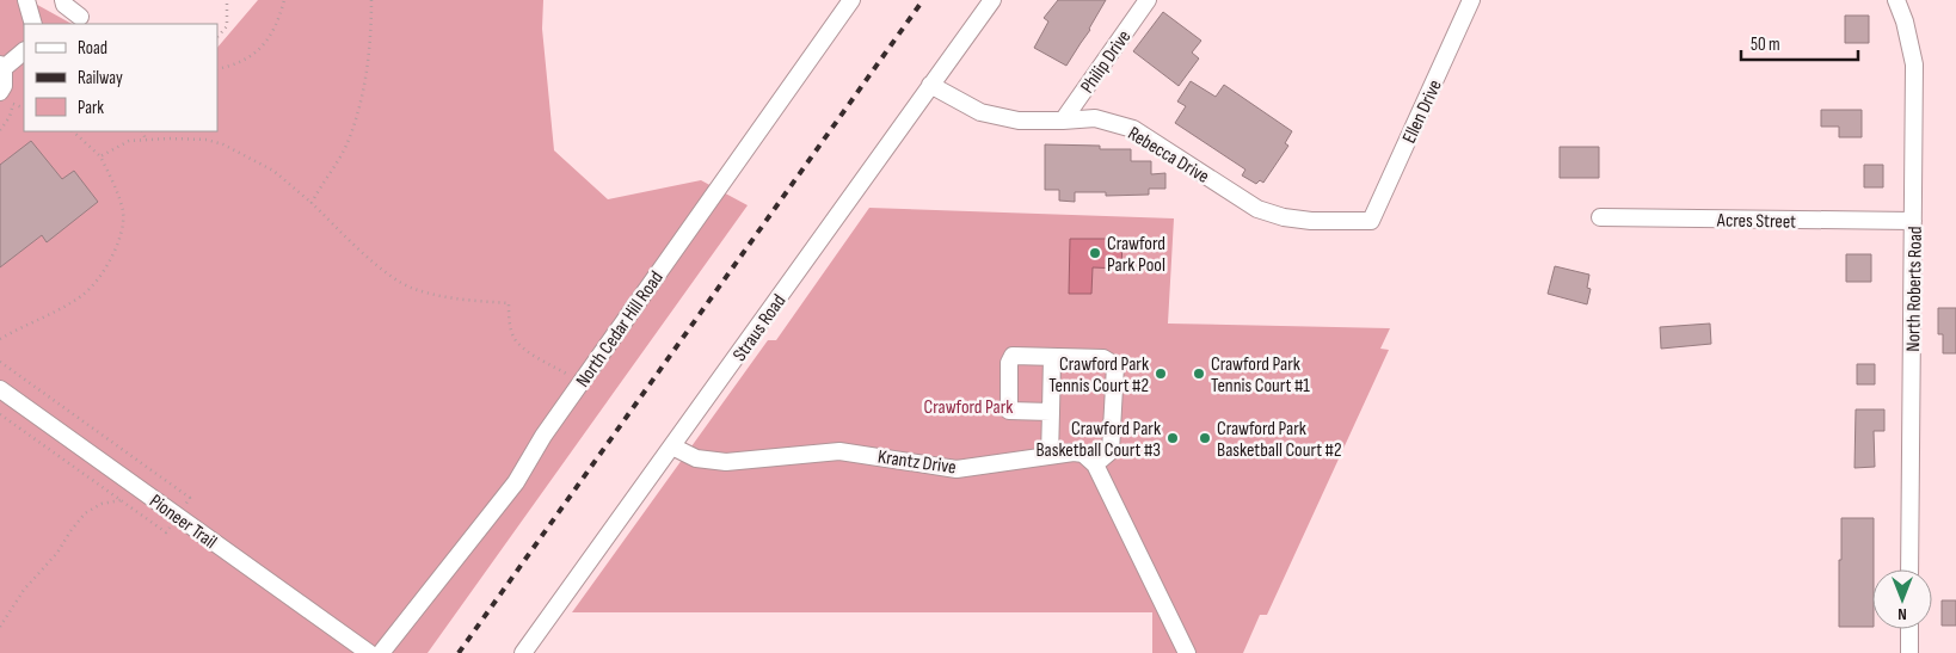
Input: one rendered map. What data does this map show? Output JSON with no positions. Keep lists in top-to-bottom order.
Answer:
{
  "streets": {
    "street": [
      "Philip Drive",
      "Ellen Drive",
      "Rebecca Drive",
      "Acres Street",
      "North Roberts Road",
      "Straus Road",
      "North Cedar Hill Road",
      "Krantz Drive",
      "Pioneer Trail"
    ]
  },
  "crossings": [
    ["Philip Drive", "Rebecca Drive"],
    ["Ellen Drive", "Rebecca Drive"],
    ["Rebecca Drive", "Straus Road"],
    ["Acres Street", "North Roberts Road"],
    ["Straus Road", "Krantz Drive"]
  ],
  "parks": ["Crawford Park"],
  "places": [
    "Crawford Park Pool",
    "Crawford Park Tennis Court #2",
    "Crawford Park Tennis Court #1",
    "Crawford Park Basketball Court #3",
    "Crawford Park Basketball Court #2"
  ],
  "legend": ["Road", "Railway", "Park"],
  "scale_bar": "50 m",
  "north": "bottom"
}
